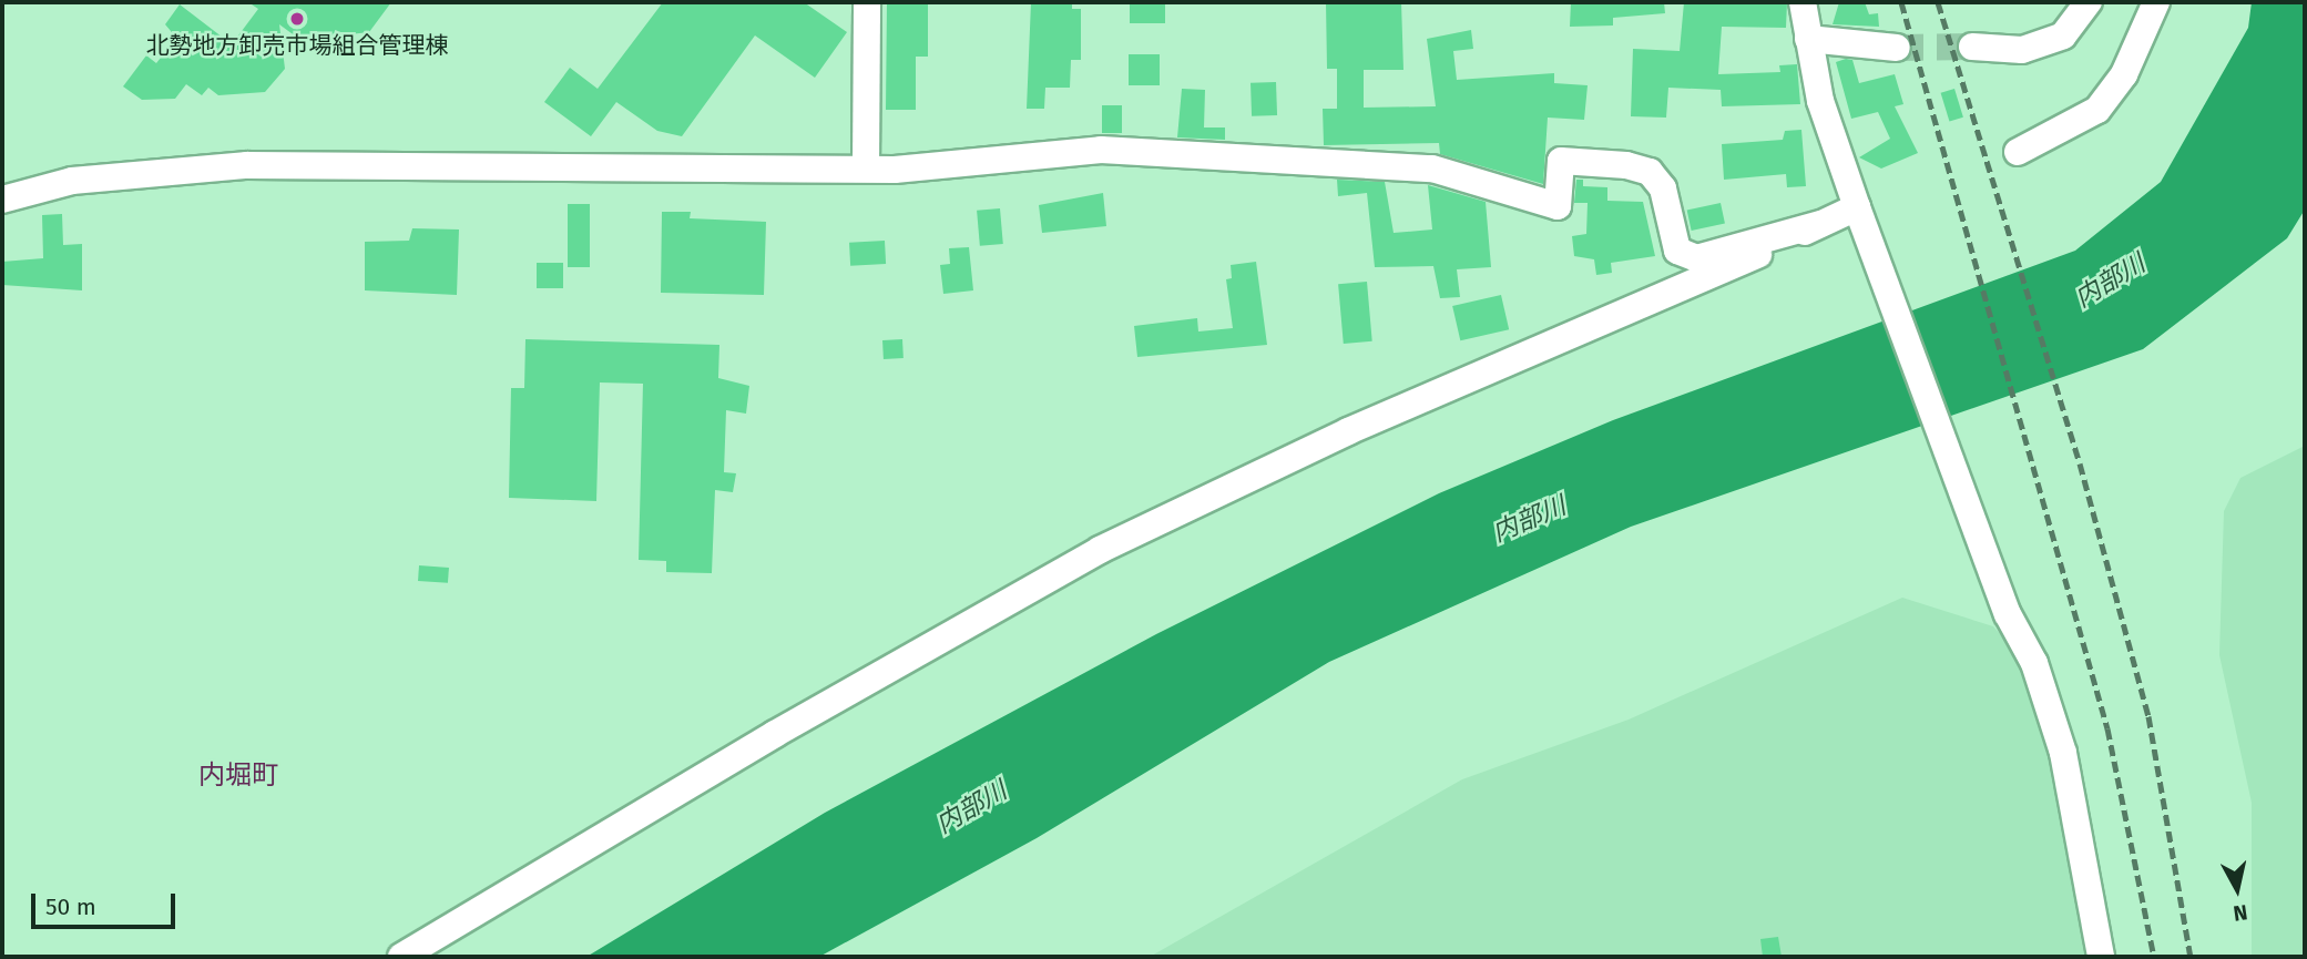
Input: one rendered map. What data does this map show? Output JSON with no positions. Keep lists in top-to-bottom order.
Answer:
{
  "districts": ["内堀町"],
  "water": ["内部川"],
  "places": ["北勢地方卸売市場組合管理棟"],
  "scale_bar": "50 m",
  "north": "bottom"
}
